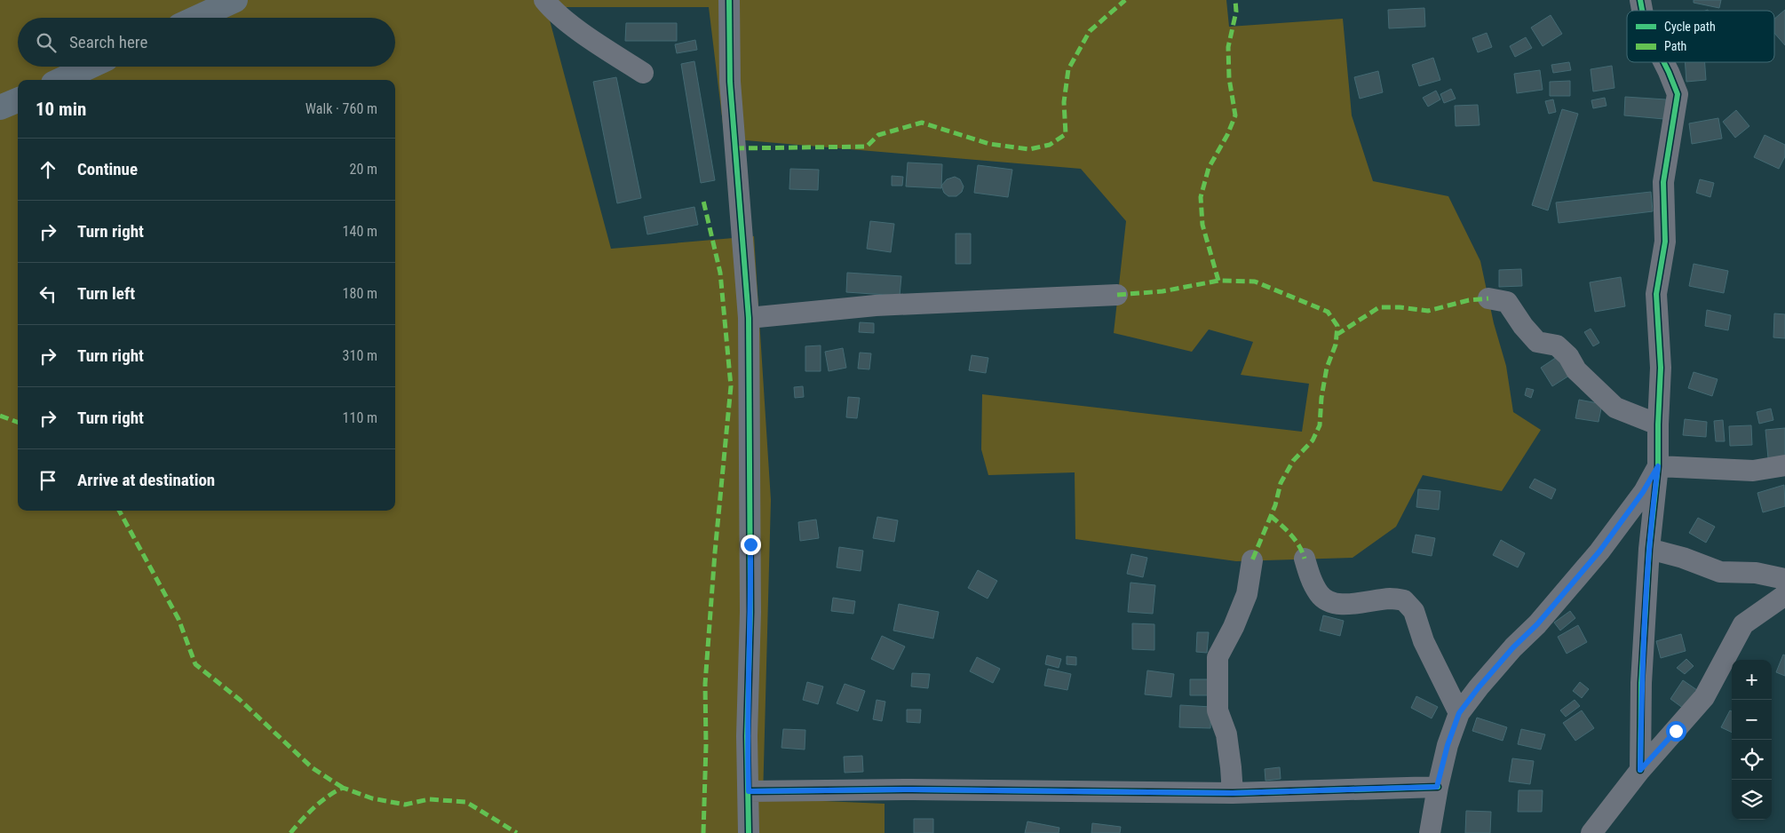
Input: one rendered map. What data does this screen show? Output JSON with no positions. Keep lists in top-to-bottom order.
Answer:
{
  "legend": ["Cycle path", "Path"],
  "page": {
    "search": "Search here",
    "heading": ["10 min", "Walk · 760 m"],
    "list": [
      ["Continue", "20 m"],
      ["Turn right", "140 m"],
      ["Turn left", "180 m"],
      ["Turn right", "310 m"],
      ["Turn right", "110 m"],
      "Arrive at destination"
    ],
    "map_buttons": ["+", "−"]
  }
}
